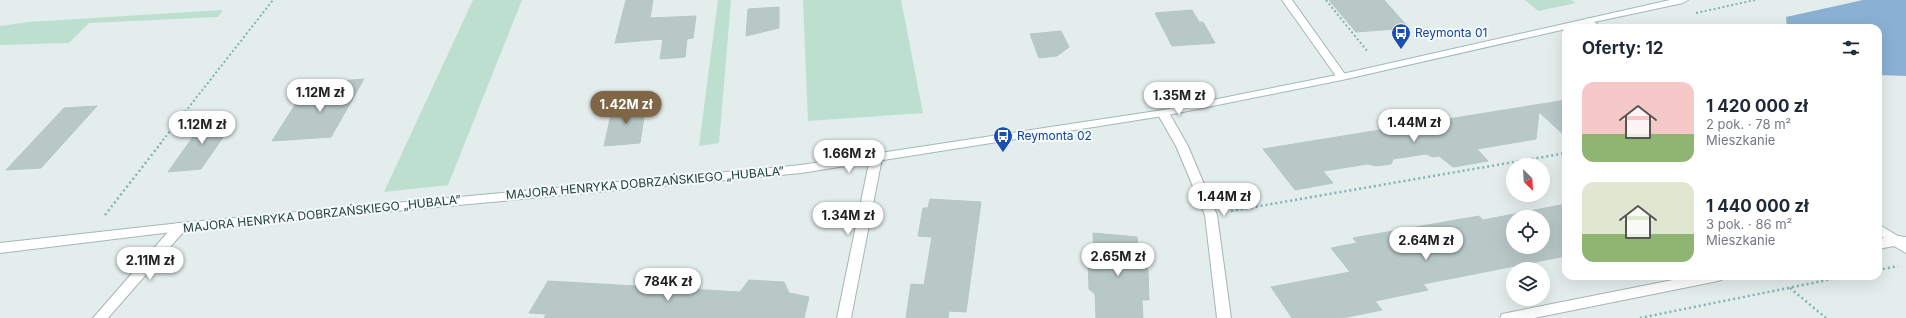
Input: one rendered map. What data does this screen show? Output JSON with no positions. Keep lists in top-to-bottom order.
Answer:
{
  "streets": {
    "street": ["MAJORA HENRYKA DOBRZAŃSKIEGO „HUBALA”"]
  },
  "places": {
    "bus stop": ["Reymonta 01", "Reymonta 02"]
  },
  "north": "bottom right",
  "page": {
    "heading": "Oferty: 12",
    "list": [
      {
        "name": "1 420 000 zł",
        "note": "2 pok. · 78 m² · Mieszkanie"
      },
      {
        "name": "1 440 000 zł",
        "note": "3 pok. · 86 m² · Mieszkanie"
      }
    ],
    "price": [
      "1.12M zł",
      "1.35M zł",
      "1.42M zł",
      "1.44M zł",
      "1.12M zł",
      "1.66M zł",
      "1.44M zł",
      "1.34M zł",
      "2.64M zł",
      "2.65M zł",
      "2.11M zł",
      "784K zł"
    ]
  }
}
